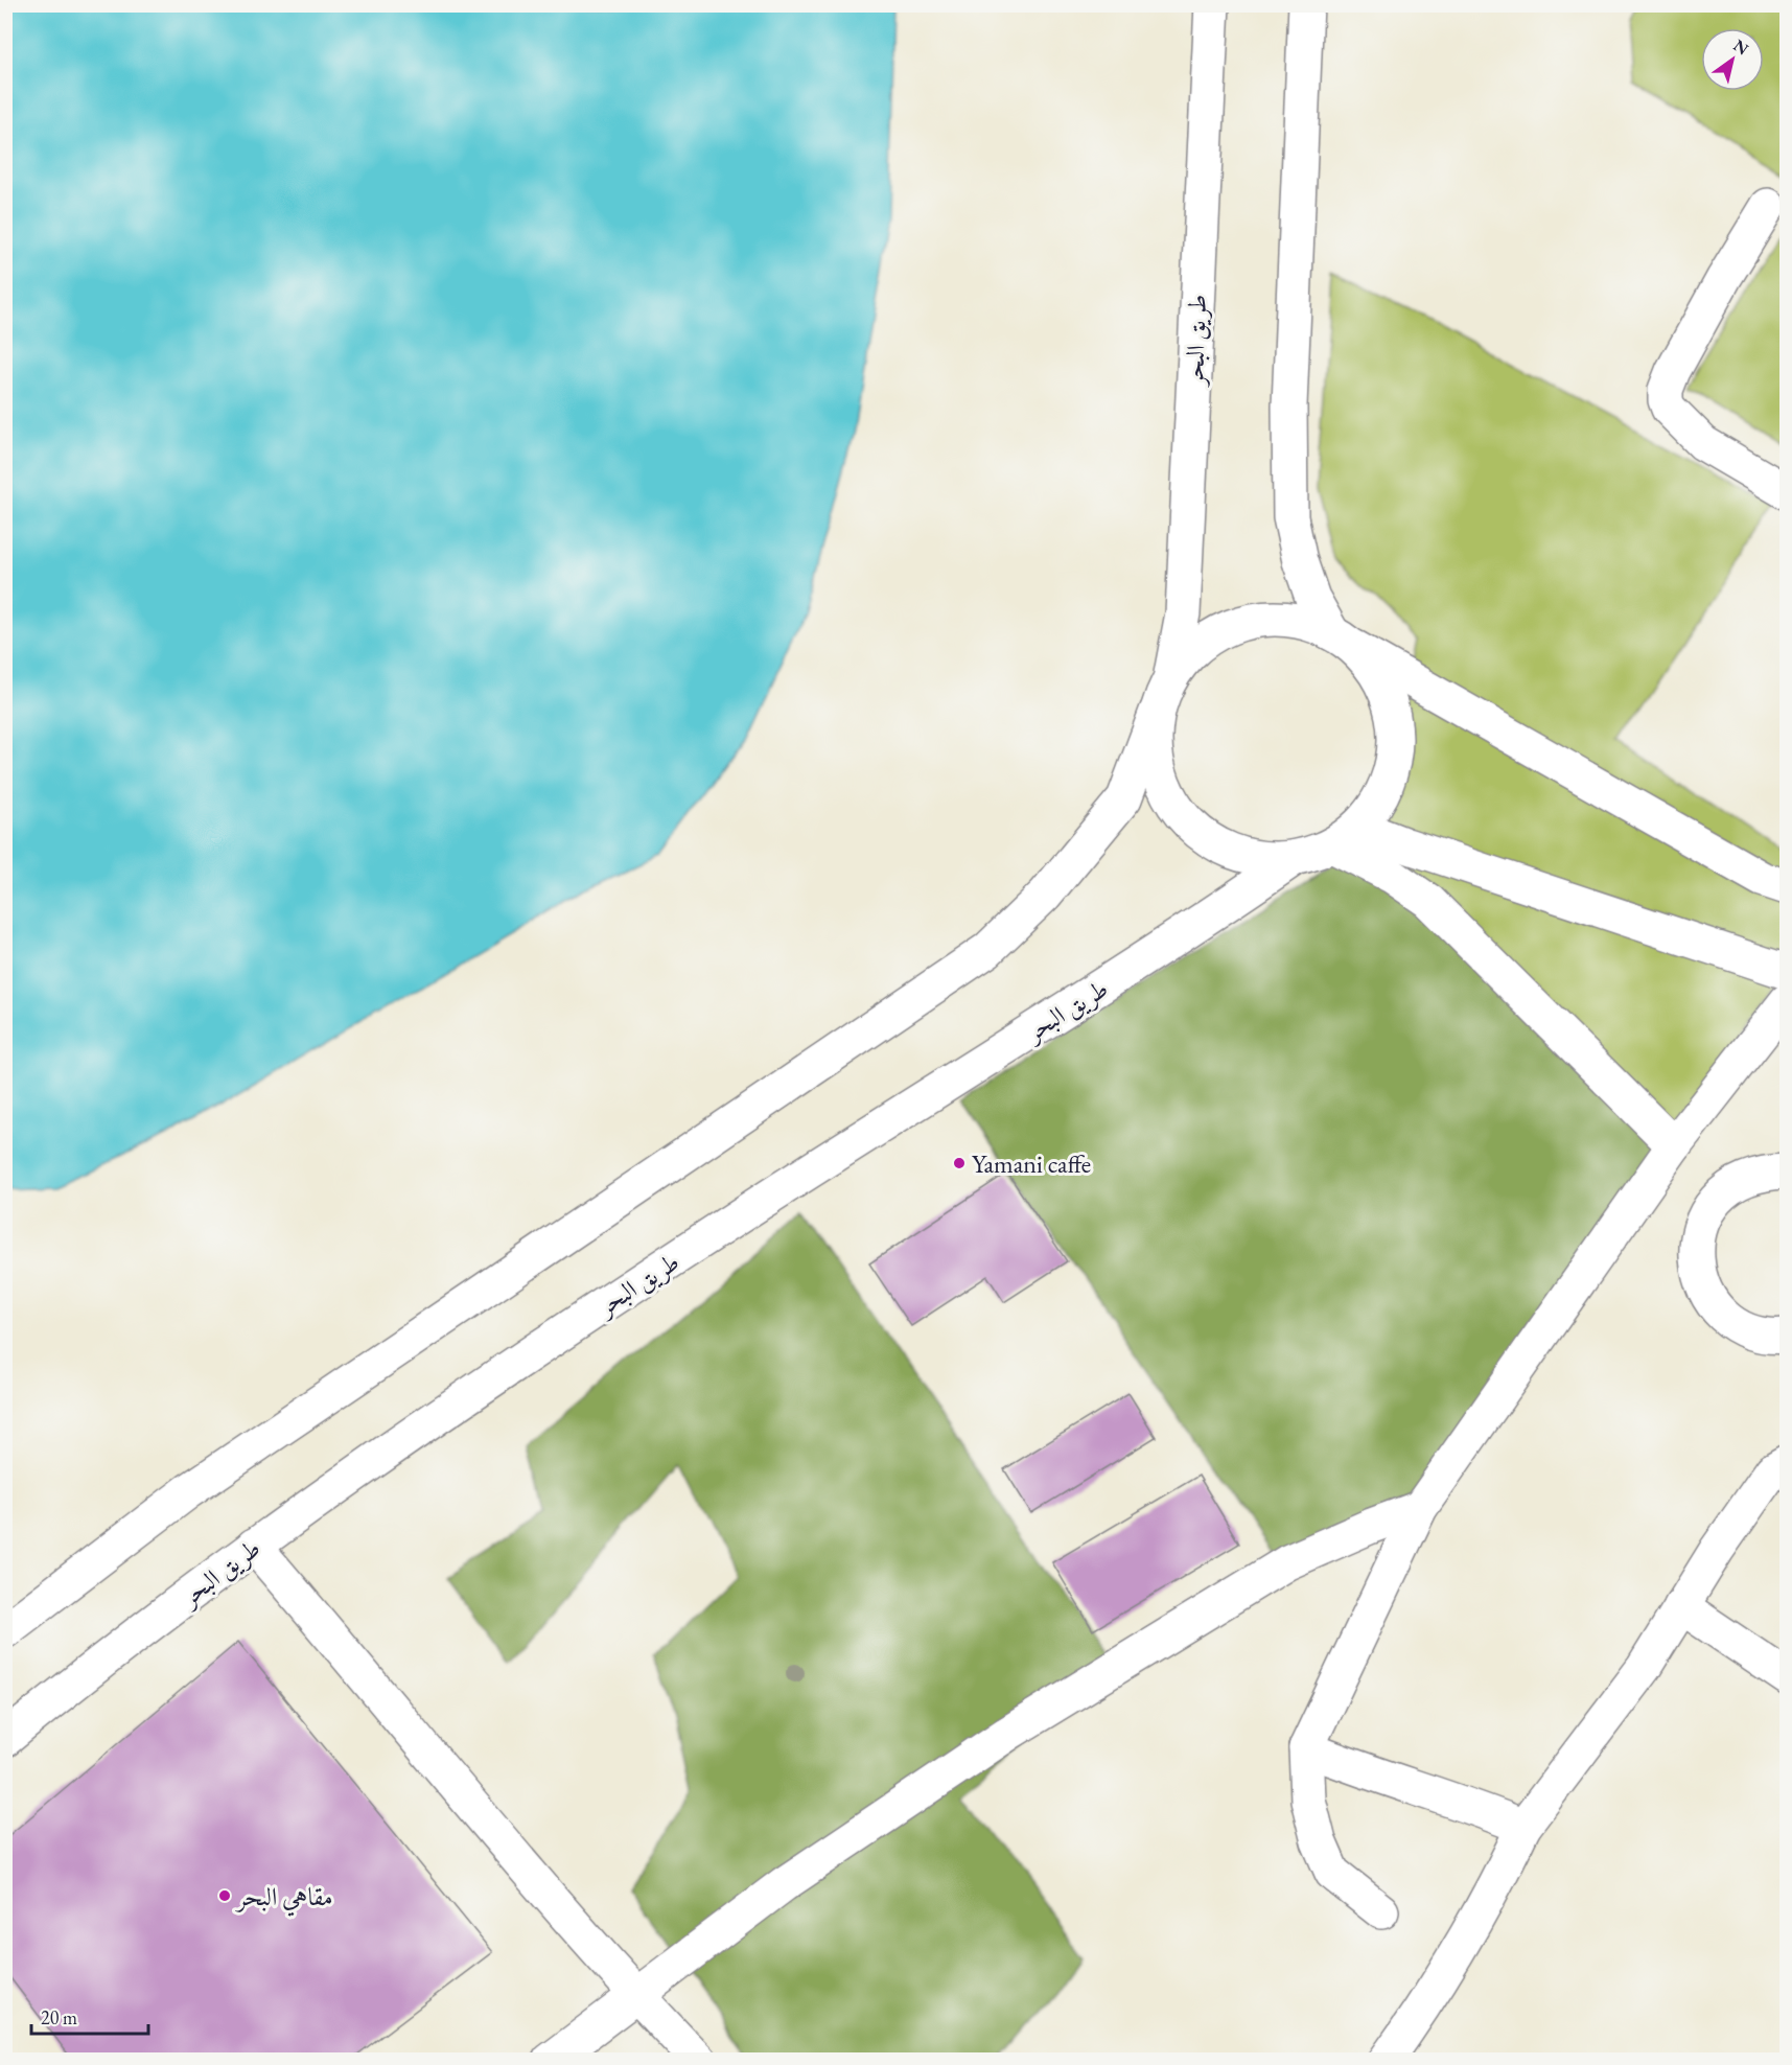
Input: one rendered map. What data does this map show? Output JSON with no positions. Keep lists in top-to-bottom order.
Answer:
{
  "streets": {
    "main road": ["طريق البحر"]
  },
  "places": ["Yamani caffe", "مقاهي البحر"],
  "scale_bar": "20 m",
  "north": "top right"
}
